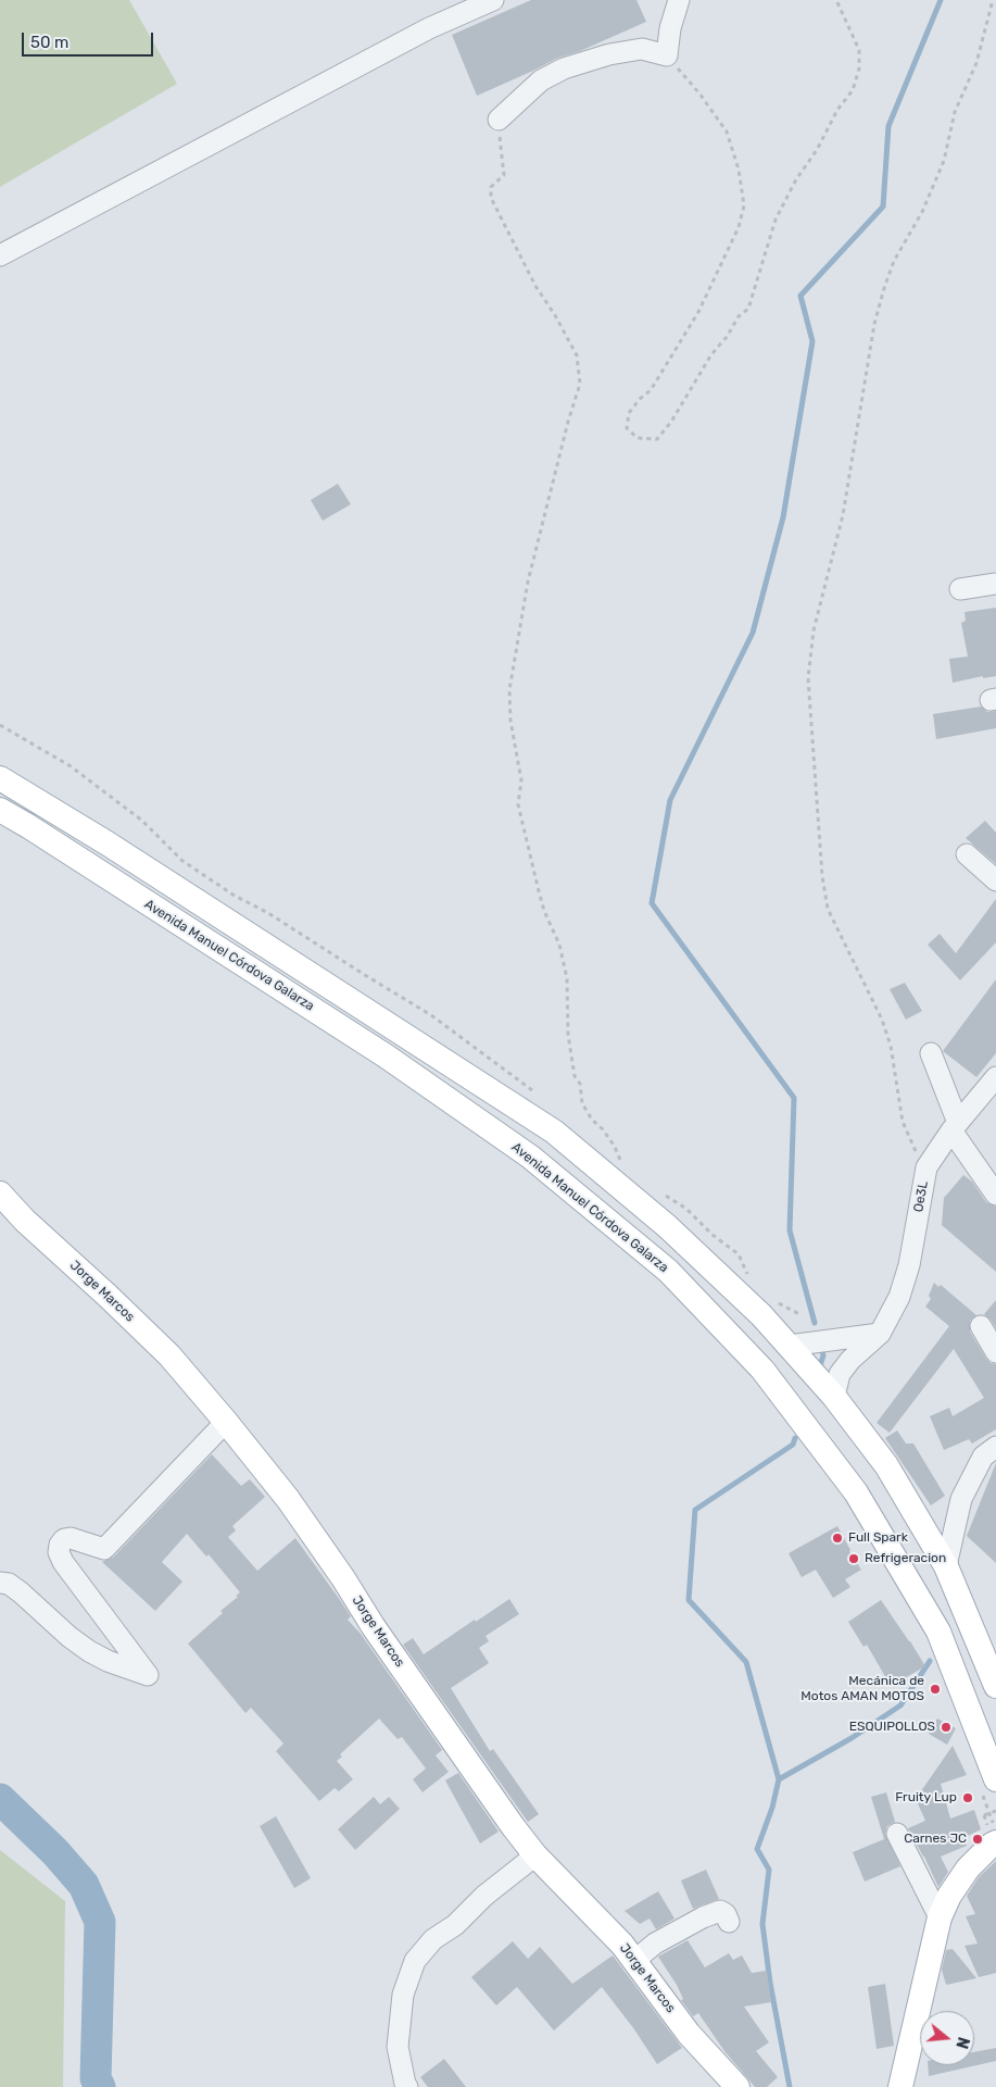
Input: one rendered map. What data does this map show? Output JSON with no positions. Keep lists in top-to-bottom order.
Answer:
{
  "streets": {
    "main road": ["Avenida Manuel Córdova Galarza", "Jorge Marcos"],
    "street": ["Oe3L"]
  },
  "crossings": [
    ["Avenida Manuel Córdova Galarza", "Oe3L"]
  ],
  "places": [
    "Full Spark",
    "Refrigeracion",
    "Mecánica de Motos AMAN MOTOS",
    "ESQUIPOLLOS",
    "Fruity Lup",
    "Carnes JC"
  ],
  "scale_bar": "50 m",
  "north": "right"
}
